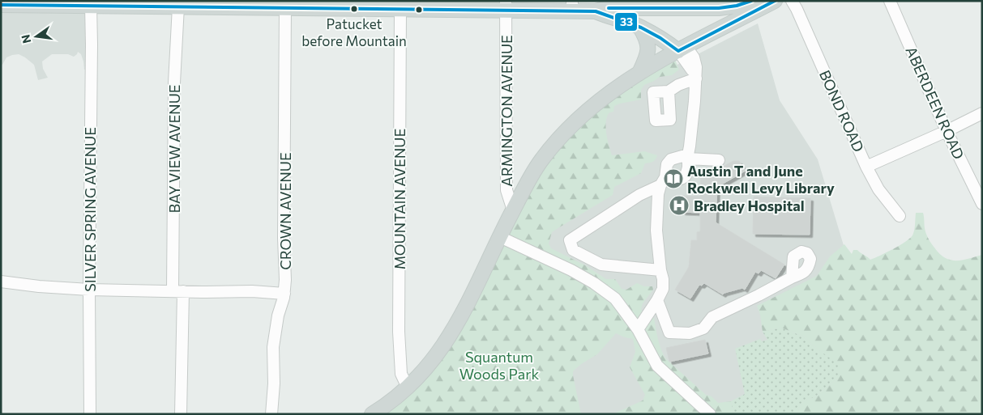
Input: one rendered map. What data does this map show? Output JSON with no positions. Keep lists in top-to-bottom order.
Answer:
{
  "streets": {
    "street": [
      "ABERDEEN ROAD",
      "ARMINGTON AVENUE",
      "BOND ROAD",
      "BAY VIEW AVENUE",
      "MOUNTAIN AVENUE",
      "SILVER SPRING AVENUE",
      "CROWN AVENUE"
    ]
  },
  "parks": ["Squantum Woods Park"],
  "places": {
    "other": ["Patucket before Mountain"],
    "library": ["Austin T and June Rockwell Levy Library"],
    "hospital": ["Bradley Hospital"]
  },
  "lines": ["transit line 33"],
  "north": "left"
}
